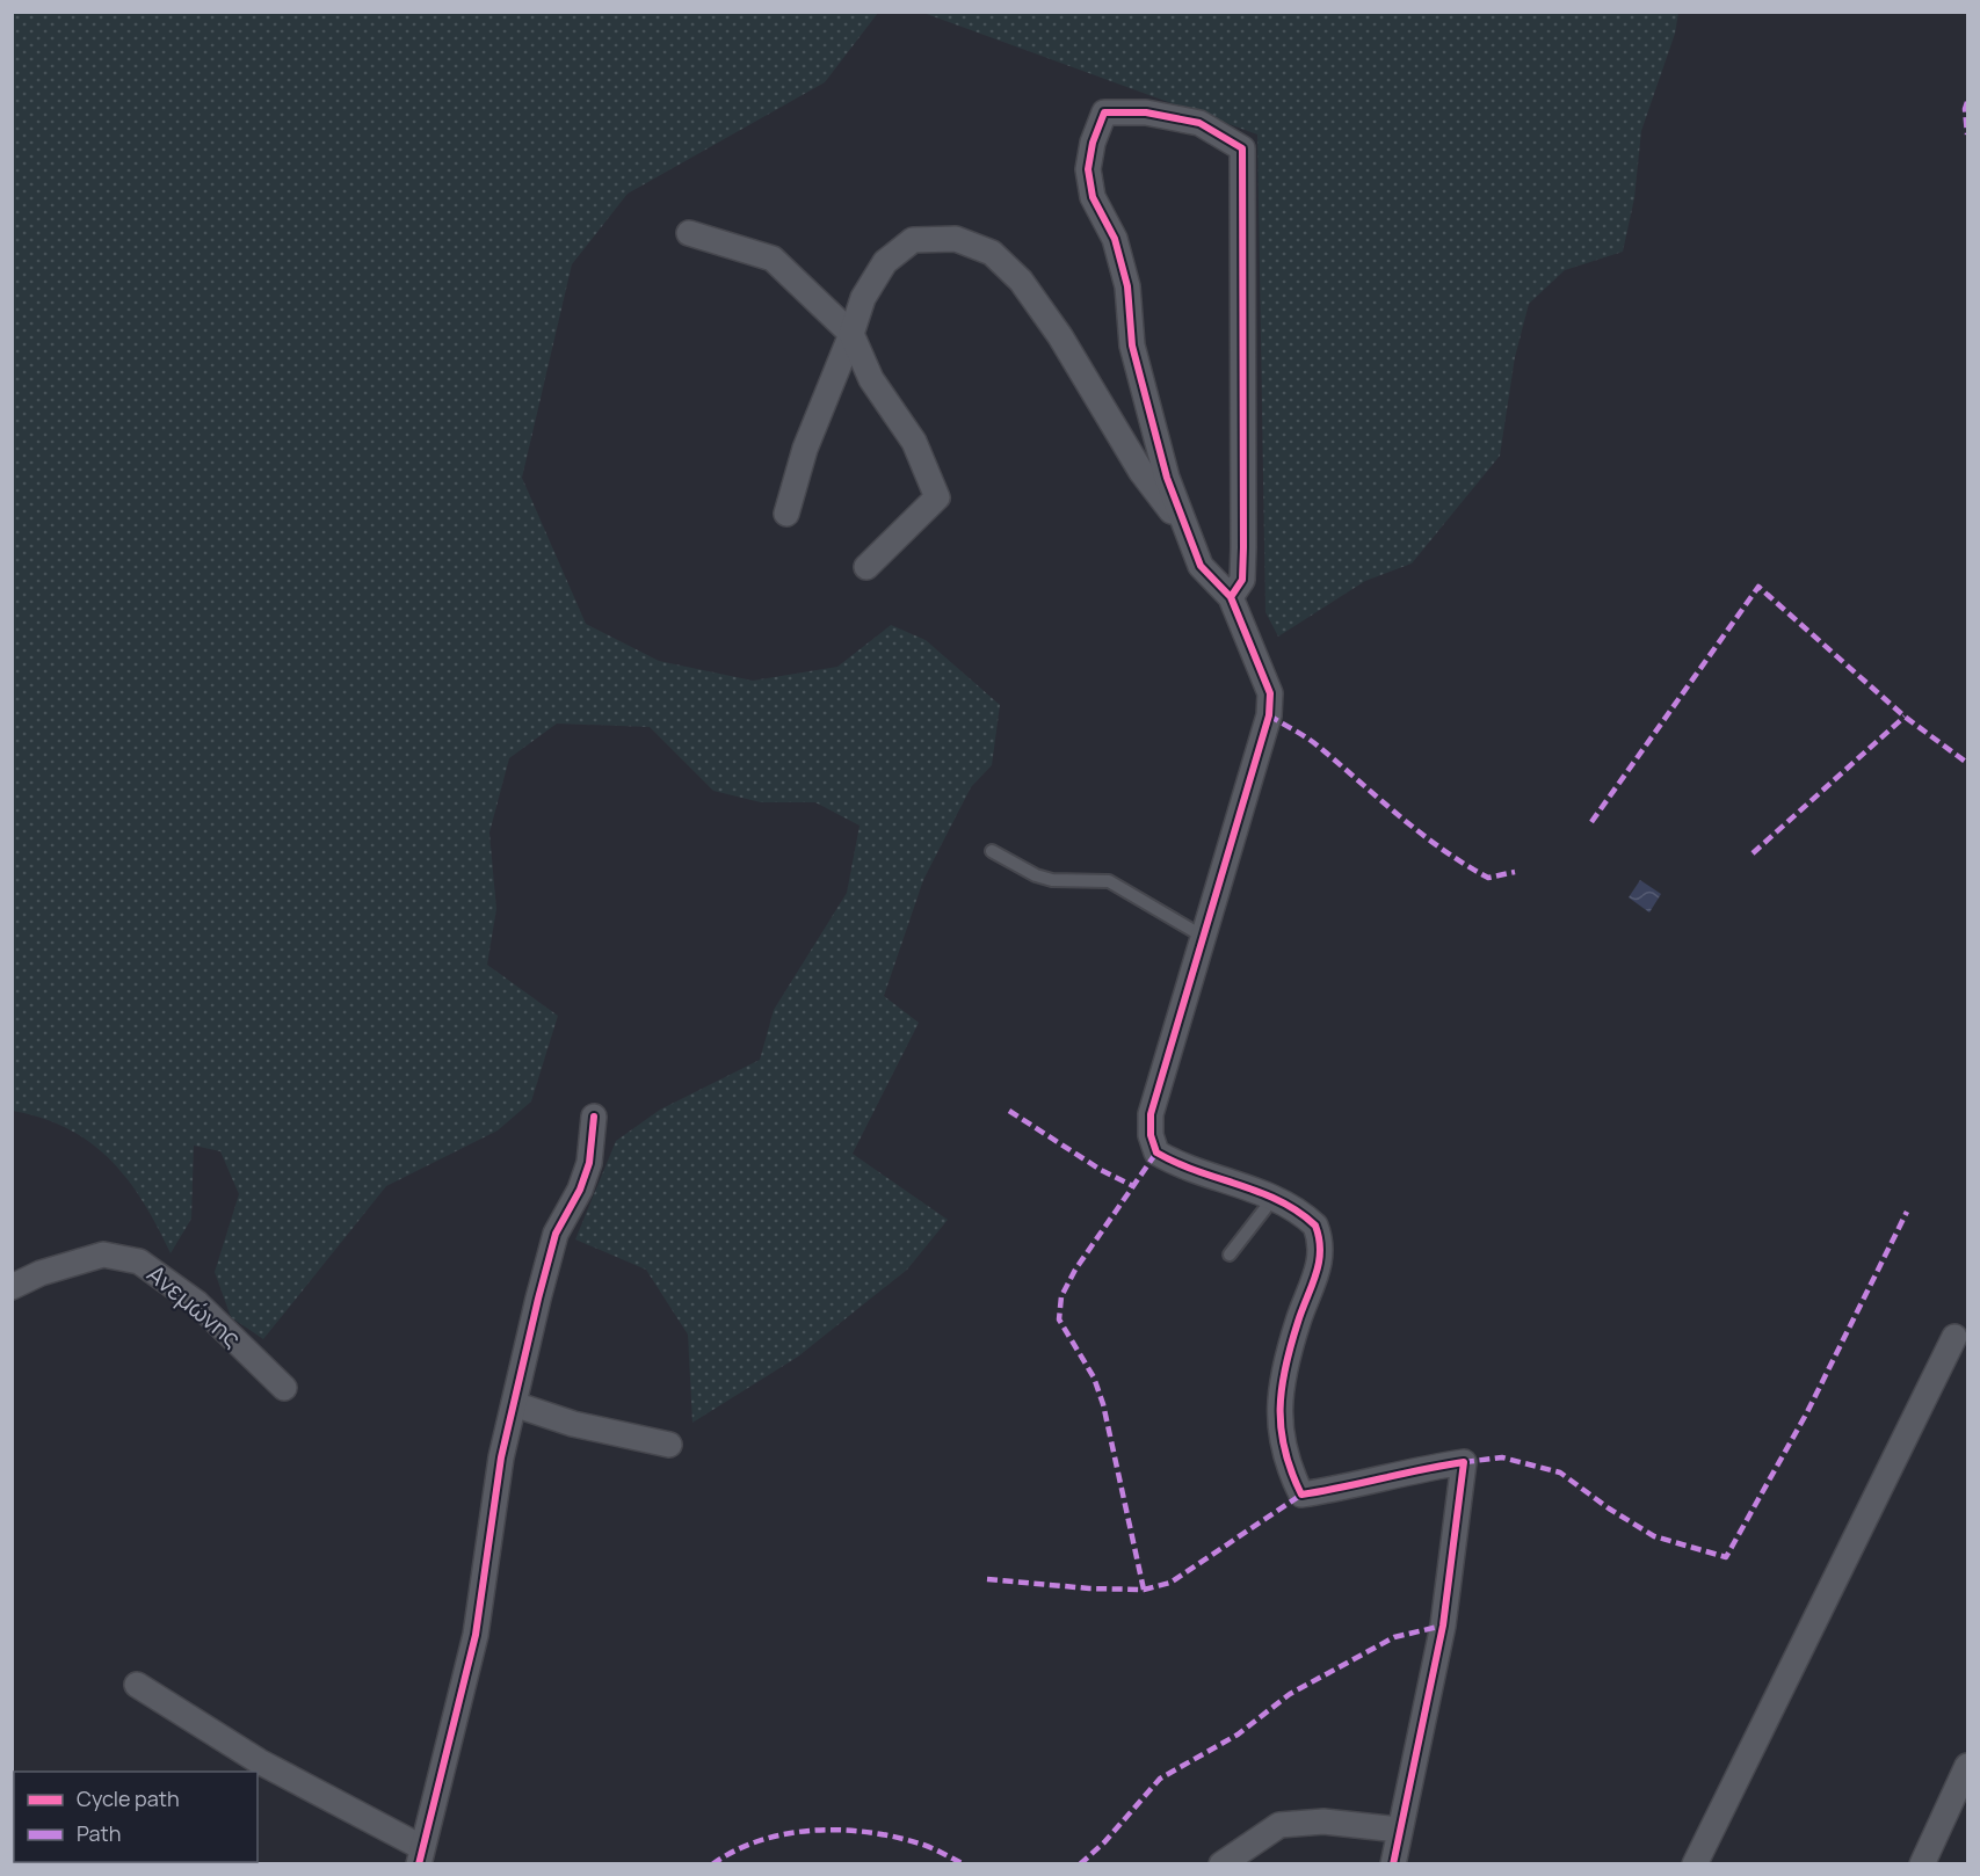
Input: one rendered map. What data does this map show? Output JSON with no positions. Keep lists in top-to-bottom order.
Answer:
{
  "streets": {
    "street": ["Ανεμώνης"]
  },
  "legend": ["Cycle path", "Path"]
}
